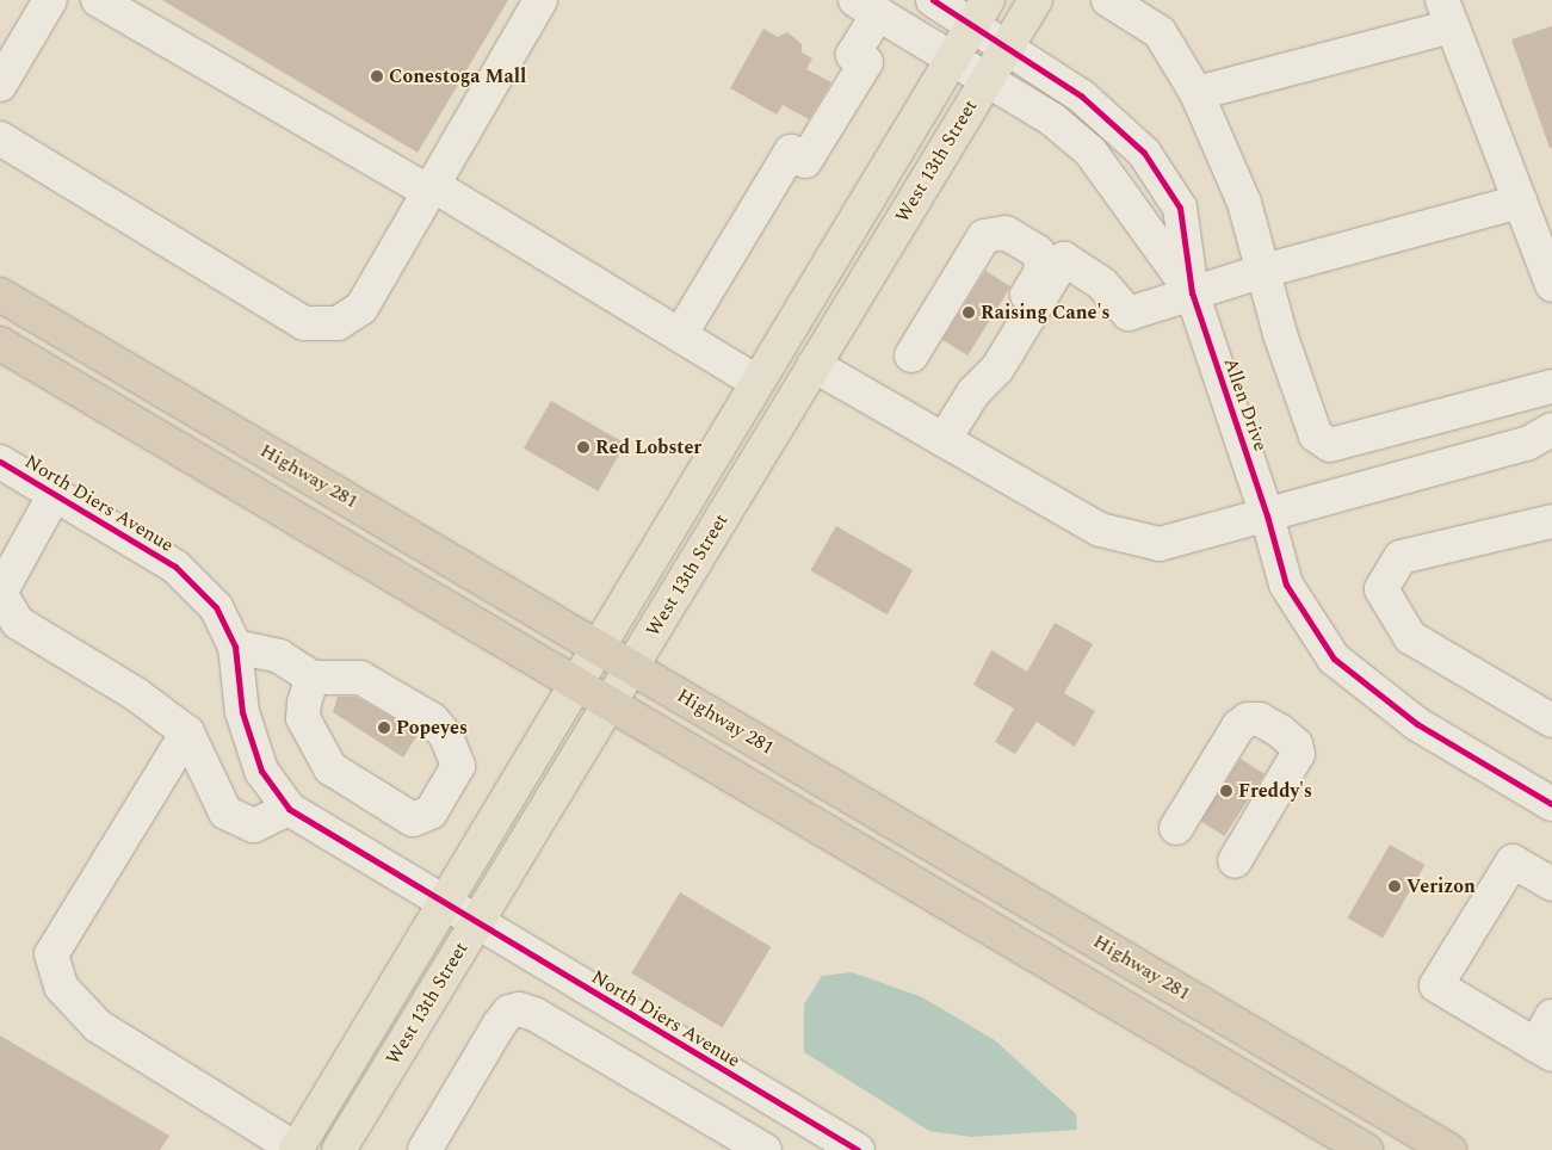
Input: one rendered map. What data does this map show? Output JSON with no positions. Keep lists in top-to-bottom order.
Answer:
{
  "streets": {
    "highway": ["Highway 281"],
    "main road": ["West 13th Street"],
    "street": ["Allen Drive", "North Diers Avenue"]
  },
  "crossings": [
    ["West 13th Street", "Allen Drive"],
    ["West 13th Street", "Highway 281"],
    ["West 13th Street", "North Diers Avenue"]
  ],
  "places": [
    "Conestoga Mall",
    "Raising Cane's",
    "Red Lobster",
    "Popeyes",
    "Freddy's",
    "Verizon"
  ]
}
